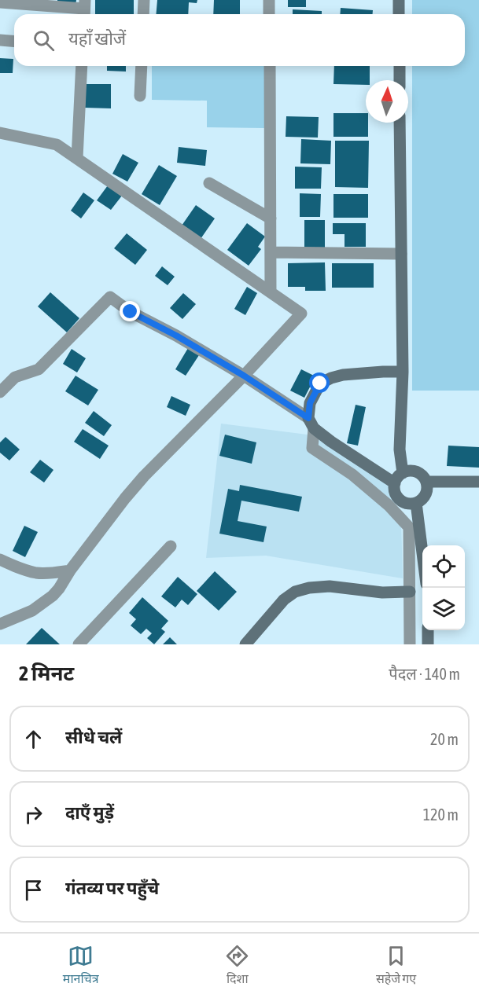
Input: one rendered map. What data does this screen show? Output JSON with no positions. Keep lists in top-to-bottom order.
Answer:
{
  "north": "top",
  "page": {
    "search": "यहाँ खोजें",
    "heading": ["2 मिनट", "पैदल · 140 m"],
    "list": [
      ["सीधे चलें", "20 m"],
      ["दाएँ मुड़ें", "120 m"],
      "गंतव्य पर पहुँचे"
    ],
    "nav": ["मानचित्र", "दिशा", "सहेजे गए"]
  }
}
